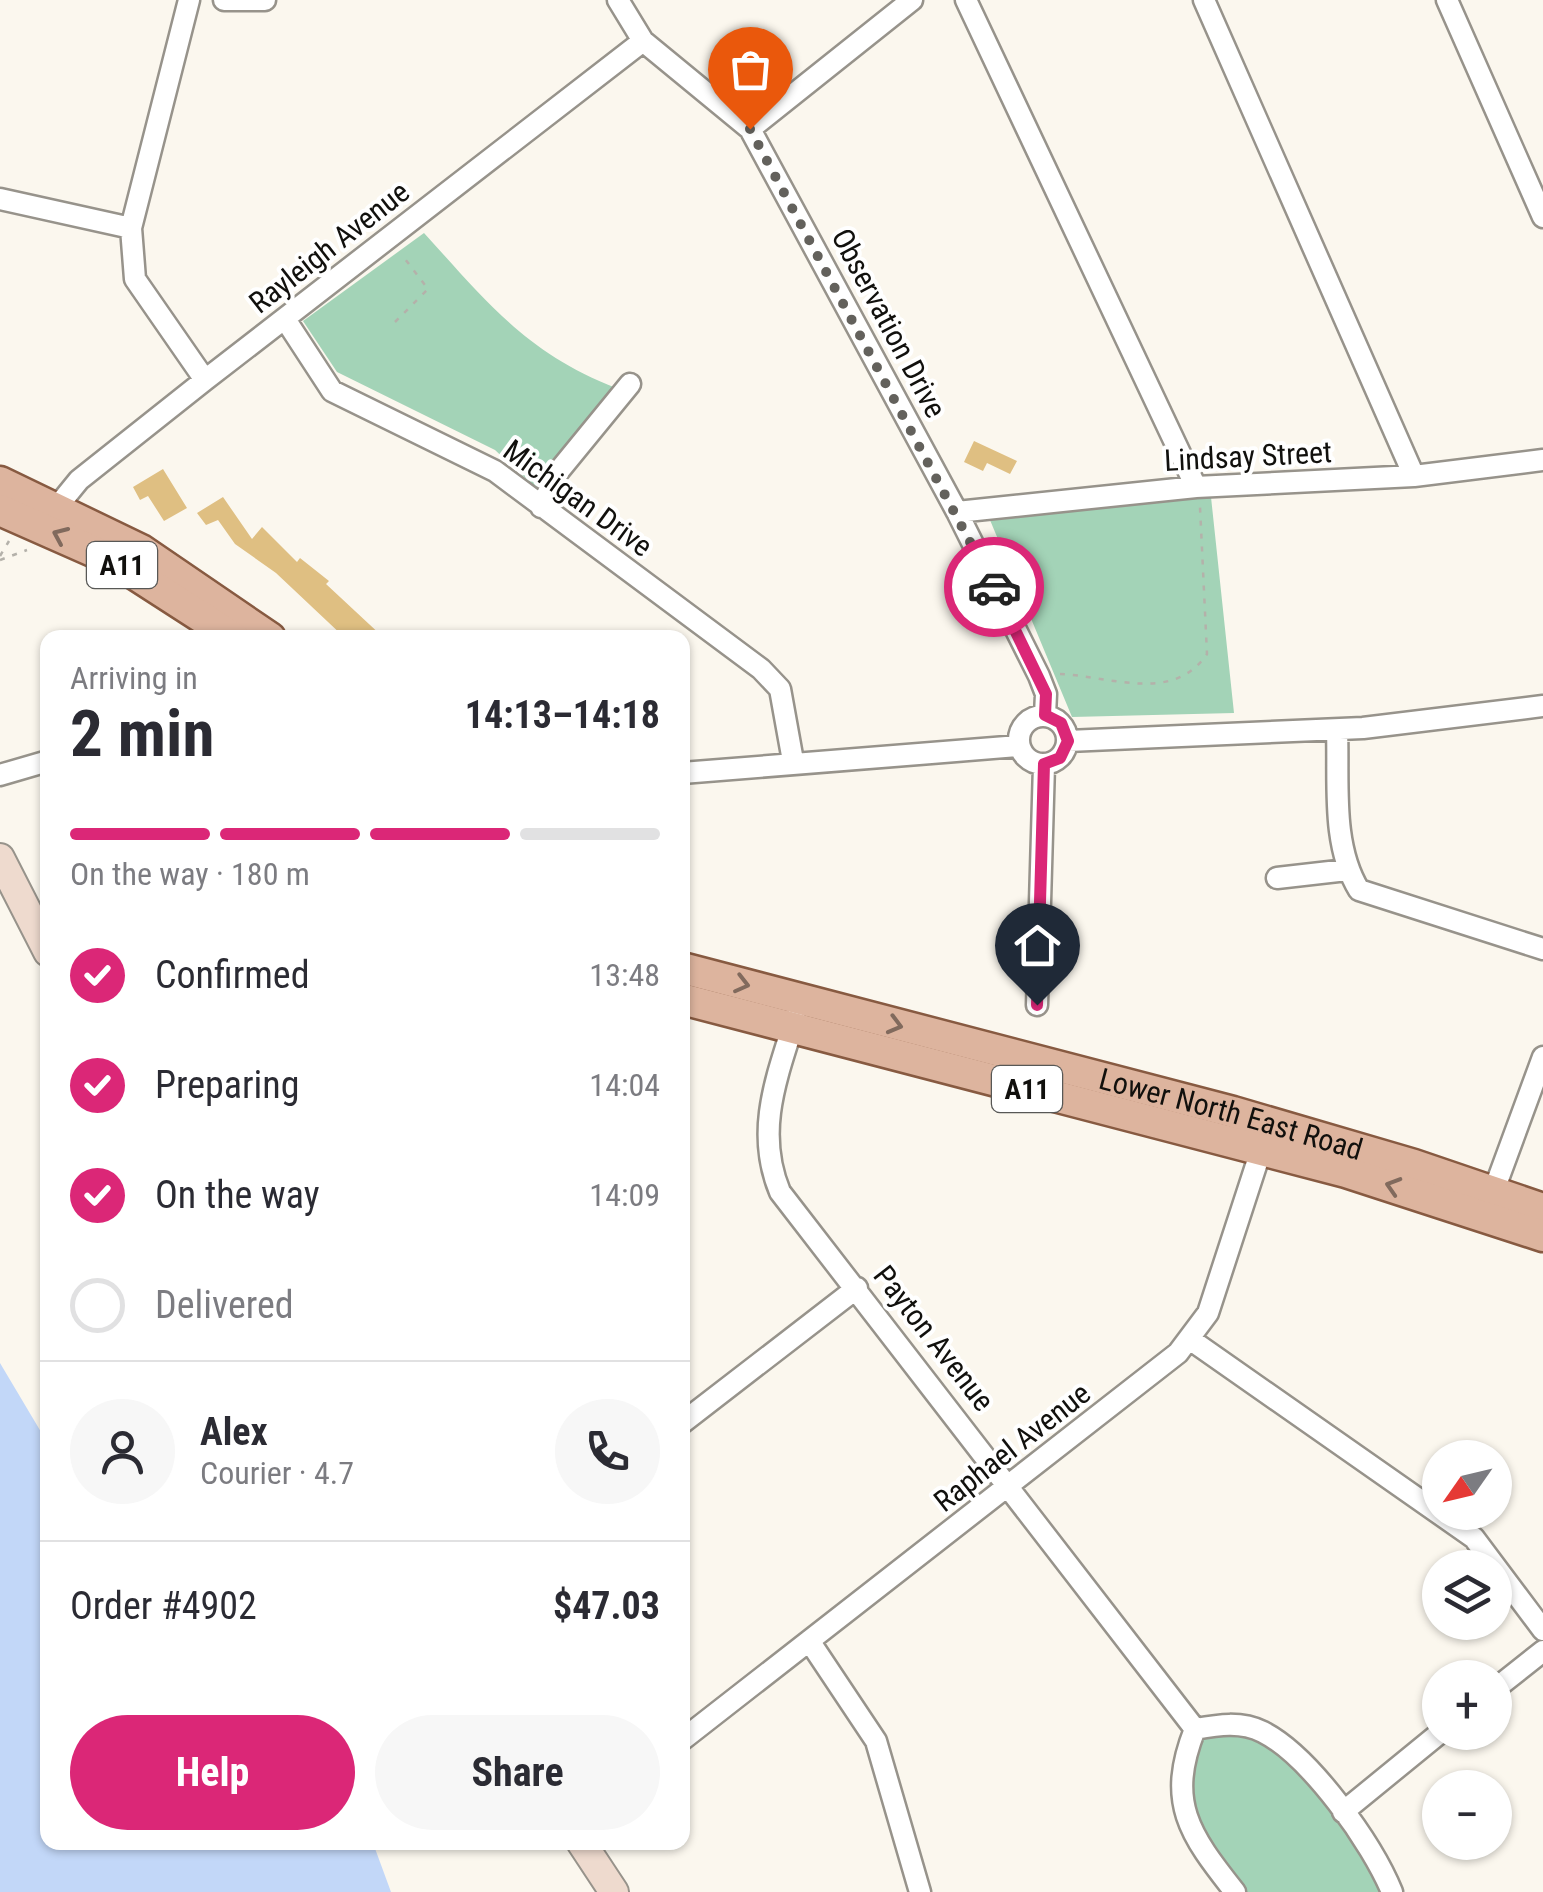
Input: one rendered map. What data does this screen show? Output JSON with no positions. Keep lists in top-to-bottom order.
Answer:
{
  "streets": {
    "main road": ["A11", "Lower North East Road"],
    "street": [
      "Rayleigh Avenue",
      "Observation Drive",
      "Lindsay Street",
      "Michigan Drive",
      "Payton Avenue",
      "Raphael Avenue"
    ]
  },
  "crossings": [
    ["Rayleigh Avenue", "Observation Drive"],
    ["Rayleigh Avenue", "Michigan Drive"],
    ["Rayleigh Avenue", "A11"],
    ["Observation Drive", "Lindsay Street"],
    ["Lower North East Road", "Payton Avenue"],
    ["Lower North East Road", "Raphael Avenue"],
    ["Payton Avenue", "Raphael Avenue"]
  ],
  "north": "bottom left",
  "page": {
    "heading": ["2 min", "Arriving in", "14:13–14:18"],
    "panel": [
      "Alex",
      "Courier · 4.7",
      "Order #4902",
      "$47.03"
    ],
    "bar": "On the way · 180 m",
    "list": [
      ["Confirmed", "13:48"],
      ["Preparing", "14:04"],
      ["On the way", "14:09"],
      "Delivered"
    ],
    "map_buttons": ["+", "−"],
    "buttons": ["Help", "Share"]
  }
}
